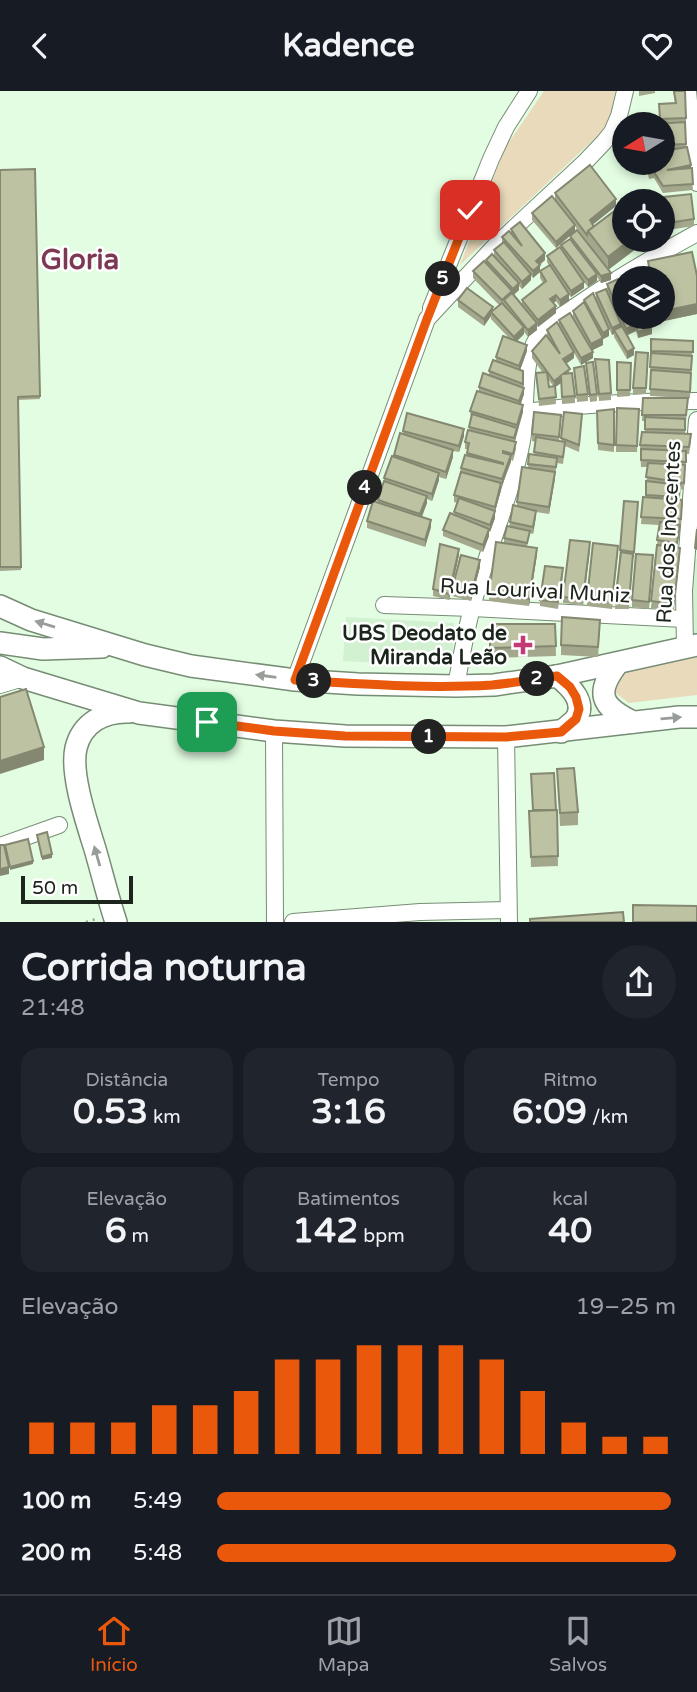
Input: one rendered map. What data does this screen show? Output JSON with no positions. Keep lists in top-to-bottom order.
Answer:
{
  "streets": {
    "street": ["Rua dos Inocentes", "Rua Lourival Muniz"]
  },
  "crossings": [
    ["Rua dos Inocentes", "Rua Lourival Muniz"]
  ],
  "districts": ["Gloria"],
  "places": {
    "health": ["UBS Deodato de Miranda Leão"]
  },
  "scale_bar": "50 m",
  "north": "left",
  "page": {
    "header": "Kadence",
    "pins": [
      "5",
      "4",
      "2",
      "3",
      "1"
    ],
    "scale": "50 m",
    "heading": ["Corrida noturna", "21:48"],
    "stats": [
      ["Distância", "0.53 km"],
      ["Tempo", "3:16"],
      ["Ritmo", "6:09 /km"],
      ["Elevação", "6 m"],
      ["Batimentos", "142 bpm"],
      ["kcal", "40"]
    ],
    "chart": ["Elevação", "19–25 m"],
    "list": [
      {
        "name": "100 m",
        "note": "5:49"
      },
      {
        "name": "200 m",
        "note": "5:48"
      }
    ],
    "tabs": ["Início", "Mapa", "Salvos"]
  }
}
